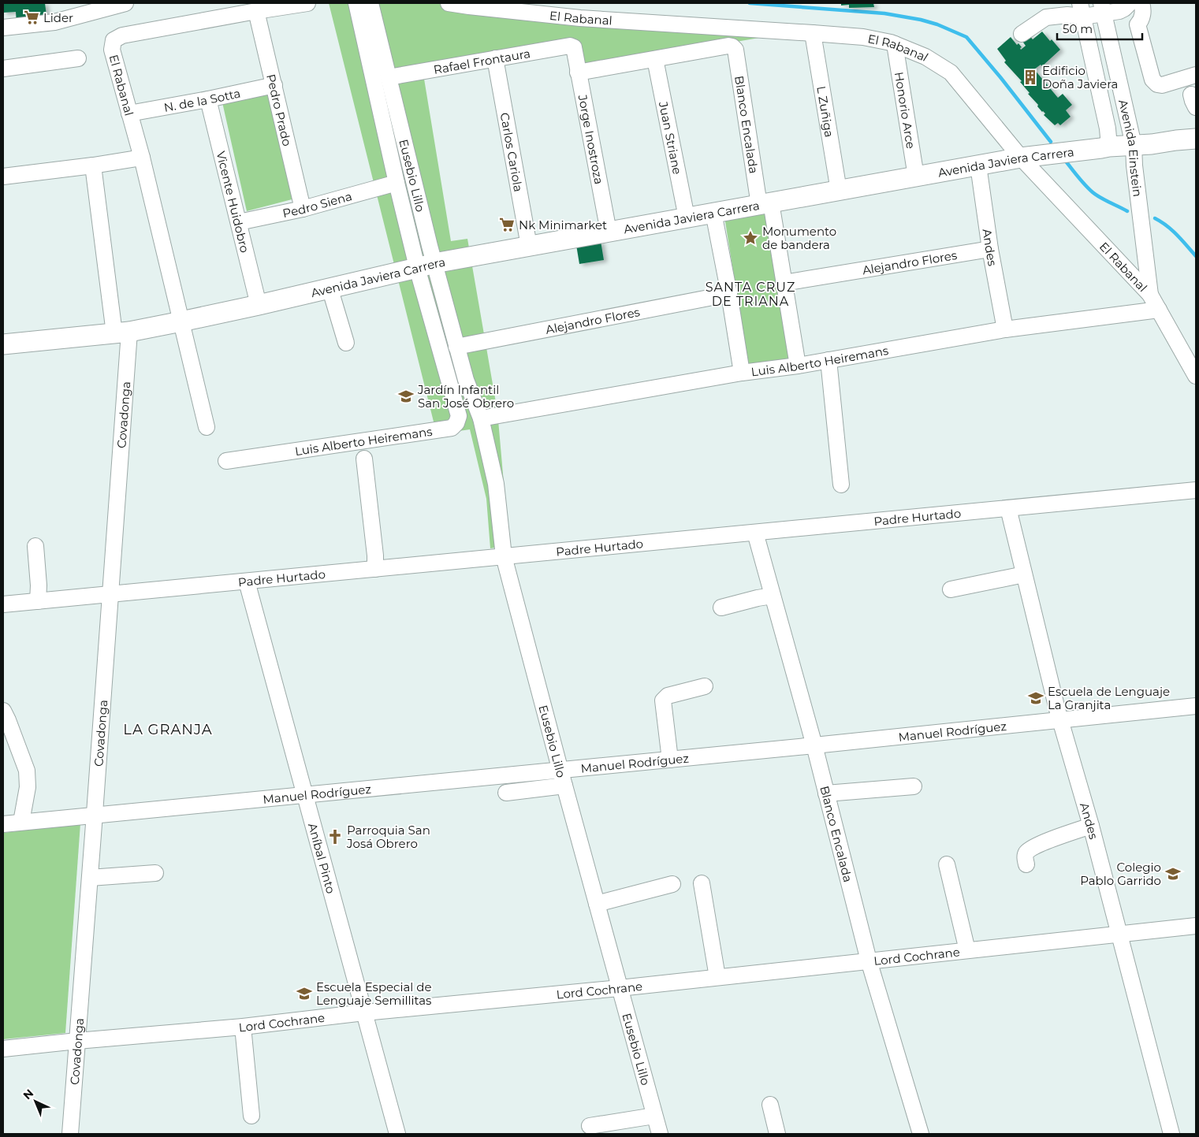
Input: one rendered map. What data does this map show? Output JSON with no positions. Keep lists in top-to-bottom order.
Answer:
{
  "streets": {
    "main road": ["Avenida Javiera Carrera"],
    "street": [
      "El Rabanal",
      "Rafael Frontaura",
      "N. de la Sotta",
      "Pedro Prado",
      "Honorio Arce",
      "L Zuñiga",
      "Blanco Encalada",
      "Juan Striane",
      "Jorge Inostroza",
      "Avenida Einstein",
      "Carlos Cariola",
      "Eusebio Lillo",
      "Vicente Huidobro",
      "Pedro Siena",
      "Andes",
      "Alejandro Flores",
      "Luis Alberto Heiremans",
      "Covadonga",
      "Padre Hurtado",
      "Manuel Rodríguez",
      "Aníbal Pinto",
      "Lord Cochrane"
    ]
  },
  "crossings": [
    ["El Rabanal", "N. de la Sotta"],
    ["El Rabanal", "Pedro Prado"],
    ["El Rabanal", "Honorio Arce"],
    ["El Rabanal", "L Zuñiga"],
    ["El Rabanal", "Avenida Einstein"],
    ["El Rabanal", "Avenida Javiera Carrera"],
    ["El Rabanal", "Luis Alberto Heiremans"],
    ["Rafael Frontaura", "Jorge Inostroza"],
    ["Rafael Frontaura", "Carlos Cariola"],
    ["Rafael Frontaura", "Eusebio Lillo"],
    ["N. de la Sotta", "Pedro Prado"],
    ["N. de la Sotta", "Vicente Huidobro"],
    ["Pedro Prado", "Pedro Siena"],
    ["Honorio Arce", "Avenida Javiera Carrera"],
    ["L Zuñiga", "Avenida Javiera Carrera"],
    ["Blanco Encalada", "Juan Striane"],
    ["Blanco Encalada", "Avenida Javiera Carrera"],
    ["Blanco Encalada", "Alejandro Flores"],
    ["Blanco Encalada", "Luis Alberto Heiremans"],
    ["Blanco Encalada", "Padre Hurtado"],
    ["Blanco Encalada", "Manuel Rodríguez"],
    ["Blanco Encalada", "Lord Cochrane"],
    ["Juan Striane", "Avenida Javiera Carrera"],
    ["Jorge Inostroza", "Avenida Javiera Carrera"],
    ["Avenida Einstein", "Avenida Javiera Carrera"],
    ["Carlos Cariola", "Avenida Javiera Carrera"],
    ["Avenida Javiera Carrera", "Eusebio Lillo"],
    ["Avenida Javiera Carrera", "Vicente Huidobro"],
    ["Avenida Javiera Carrera", "Andes"],
    ["Avenida Javiera Carrera", "Covadonga"],
    ["Eusebio Lillo", "Pedro Siena"],
    ["Eusebio Lillo", "Alejandro Flores"],
    ["Eusebio Lillo", "Luis Alberto Heiremans"],
    ["Eusebio Lillo", "Padre Hurtado"],
    ["Eusebio Lillo", "Manuel Rodríguez"],
    ["Eusebio Lillo", "Lord Cochrane"],
    ["Vicente Huidobro", "Pedro Siena"],
    ["Andes", "Alejandro Flores"],
    ["Andes", "Luis Alberto Heiremans"],
    ["Andes", "Padre Hurtado"],
    ["Andes", "Manuel Rodríguez"],
    ["Andes", "Lord Cochrane"],
    ["Covadonga", "Padre Hurtado"],
    ["Covadonga", "Manuel Rodríguez"],
    ["Covadonga", "Lord Cochrane"],
    ["Padre Hurtado", "Aníbal Pinto"],
    ["Manuel Rodríguez", "Aníbal Pinto"],
    ["Aníbal Pinto", "Lord Cochrane"]
  ],
  "districts": ["SANTA CRUZ DE TRIANA", "LA GRANJA"],
  "places": {
    "supermarket": ["Lider", "Nk Minimarket"],
    "building": ["Edificio Doña Javiera"],
    "place": ["Monumento de bandera"],
    "school or university": [
      "Jardín Infantil San José Obrero",
      "Escuela de Lenguaje La Granjita",
      "Colegio Pablo Garrido",
      "Escuela Especial de Lenguaje Semillitas"
    ],
    "church": ["Parroquia San Josá Obrero"]
  },
  "scale_bar": "50 m",
  "north": "top left"
}
